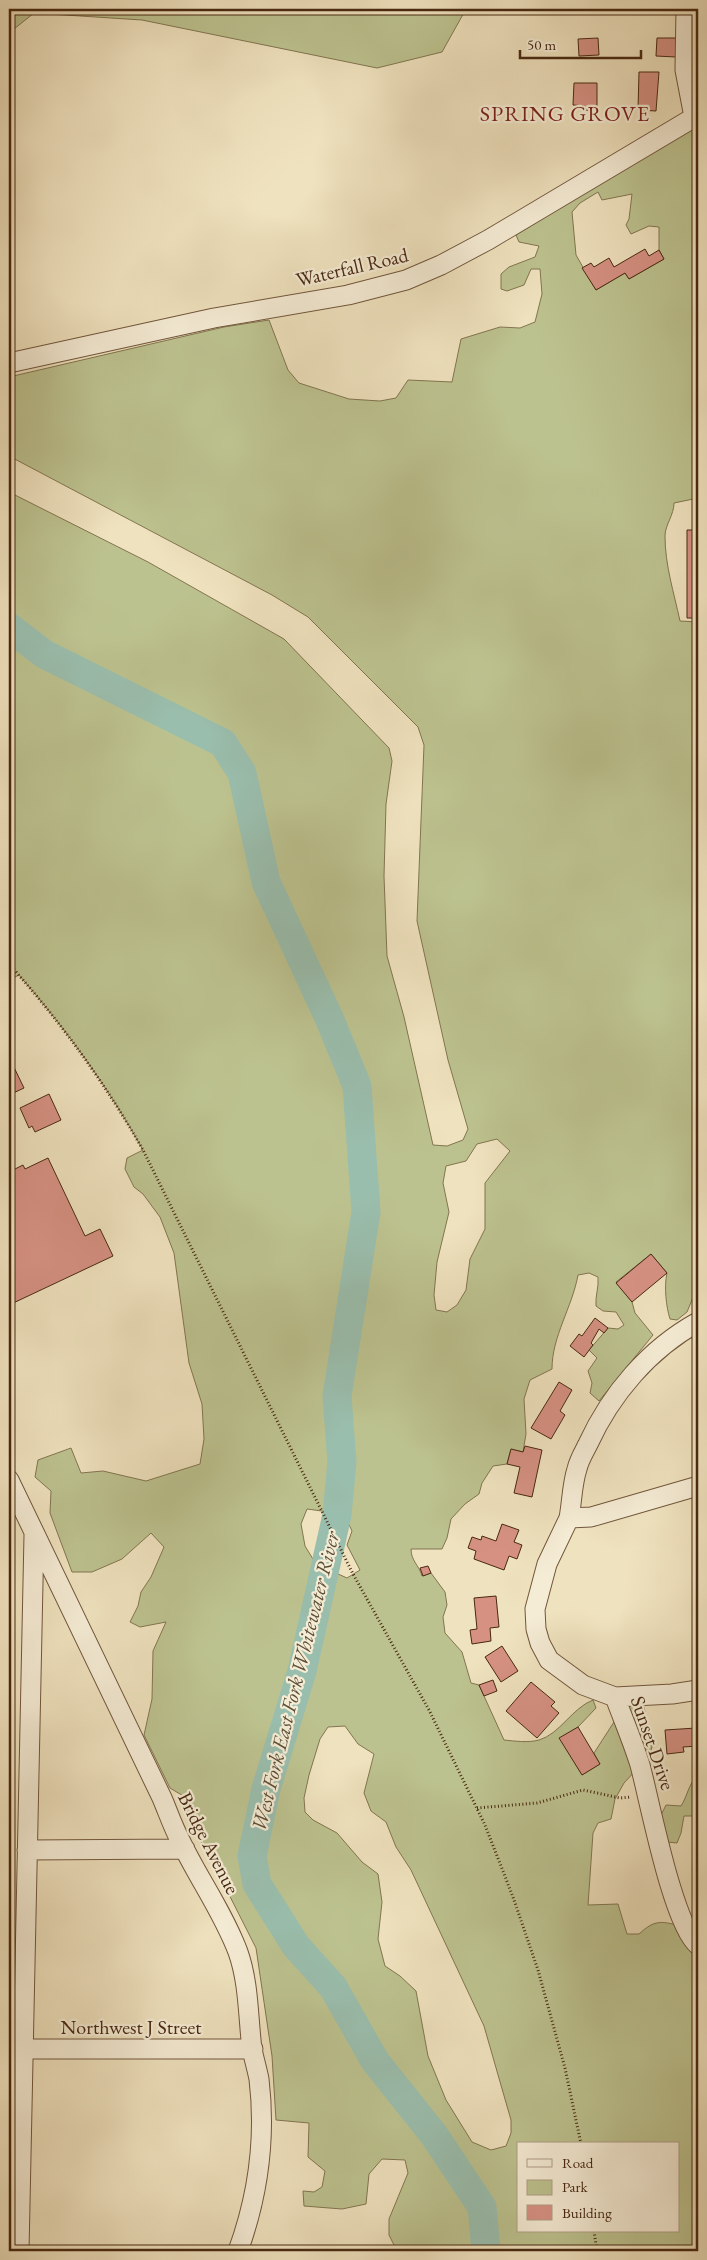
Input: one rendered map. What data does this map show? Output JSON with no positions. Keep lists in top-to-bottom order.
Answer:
{
  "streets": {
    "street": [
      "Waterfall Road",
      "Sunset Drive",
      "Bridge Avenue",
      "Northwest J Street"
    ]
  },
  "crossings": [
    ["Bridge Avenue", "Northwest J Street"]
  ],
  "districts": ["SPRING GROVE"],
  "water": ["West Fork East Fork Whitewater River"],
  "legend": ["Road", "Park", "Building"],
  "scale_bar": "50 m"
}
